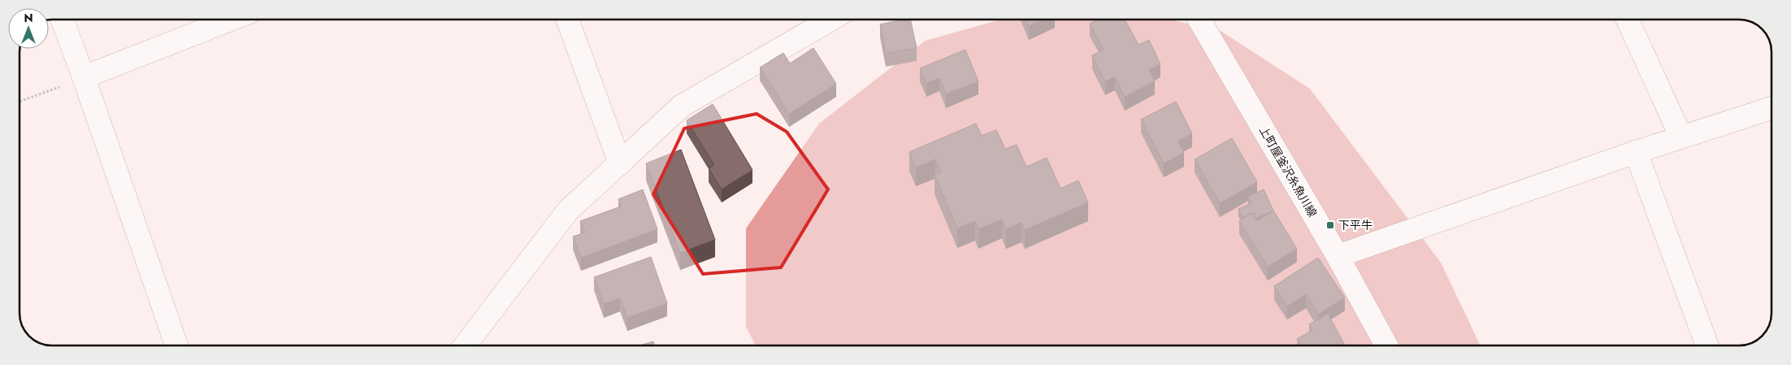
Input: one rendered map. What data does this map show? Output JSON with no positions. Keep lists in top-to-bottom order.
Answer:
{
  "streets": {
    "street": ["上町屋釜沢糸魚川線"]
  },
  "places": {
    "transit": ["下平牛"]
  },
  "north": "top"
}
